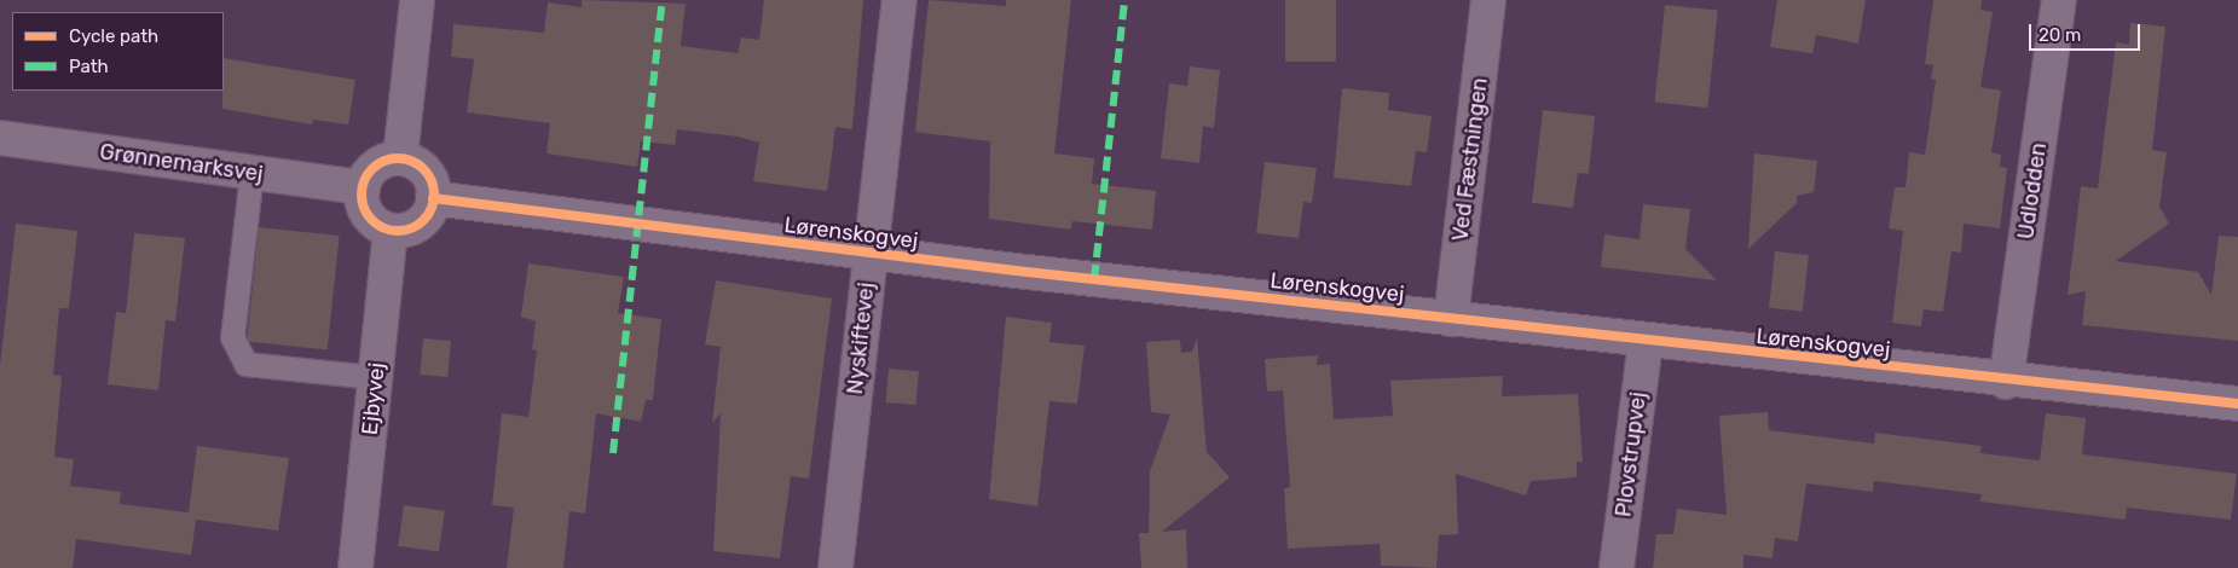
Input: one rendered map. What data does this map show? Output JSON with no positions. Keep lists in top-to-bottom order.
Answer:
{
  "streets": {
    "street": [
      "Ved Fæstningen",
      "Grønnemarksvej",
      "Udlodden",
      "Lørenskogvej",
      "Nyskiftevej",
      "Ejbyvej",
      "Plovstrupvej"
    ]
  },
  "crossings": [
    ["Ved Fæstningen", "Lørenskogvej"],
    ["Grønnemarksvej", "Lørenskogvej"],
    ["Grønnemarksvej", "Ejbyvej"],
    ["Udlodden", "Lørenskogvej"],
    ["Lørenskogvej", "Nyskiftevej"],
    ["Lørenskogvej", "Ejbyvej"],
    ["Lørenskogvej", "Plovstrupvej"]
  ],
  "legend": ["Cycle path", "Path"],
  "scale_bar": "20 m"
}
